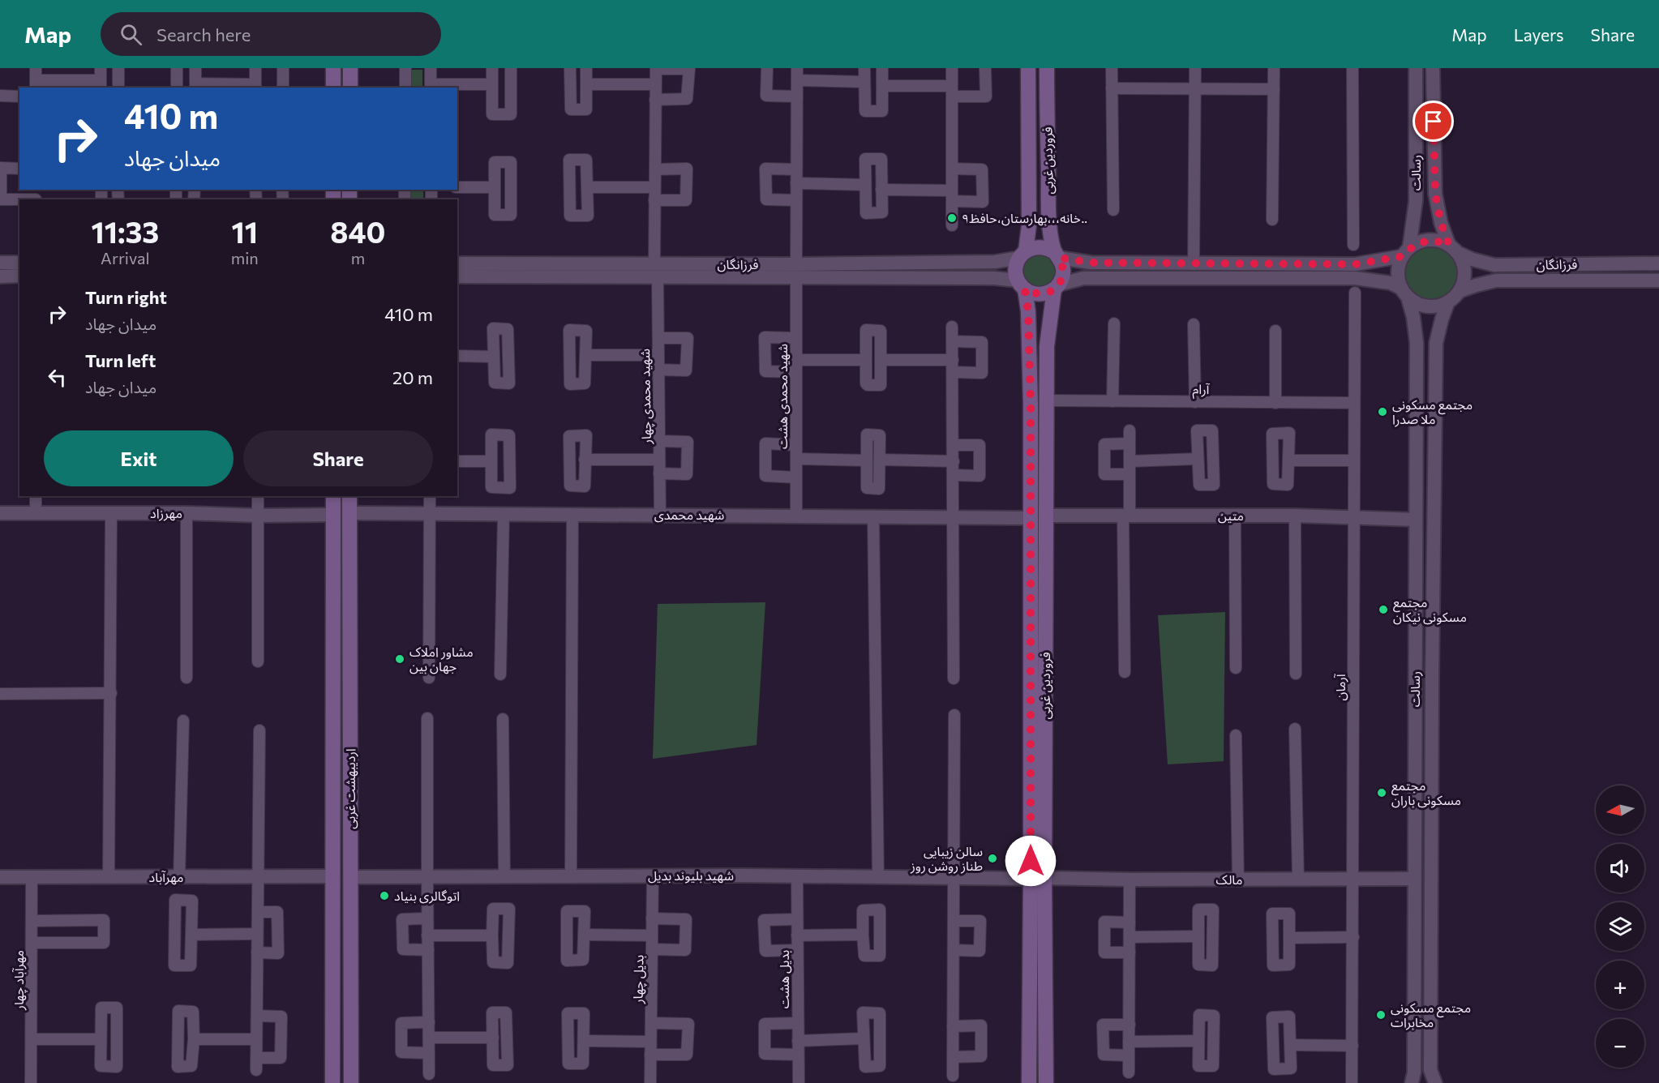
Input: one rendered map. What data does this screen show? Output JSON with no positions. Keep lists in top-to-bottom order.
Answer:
{
  "streets": {
    "main road": ["فروردین غربی", "اردیبهشت غربی"],
    "street": [
      "رسالت",
      "فرزانگان",
      "آرام",
      "شهید محمدی چهار",
      "شهید محمدی هشت",
      "مهرزاد",
      "شهید محمدی",
      "متین",
      "آرمان",
      "شهید بلیوند بدیل",
      "مهرآباد",
      "مالک",
      "بدیل چهار",
      "بدیل هشت",
      "مهرآباد چهار"
    ]
  },
  "crossings": [
    ["فروردین غربی", "فرزانگان"],
    ["فروردین غربی", "آرام"],
    ["فروردین غربی", "شهید محمدی"],
    ["فروردین غربی", "متین"],
    ["فروردین غربی", "شهید بلیوند بدیل"],
    ["فروردین غربی", "مالک"],
    ["رسالت", "فرزانگان"],
    ["رسالت", "متین"],
    ["رسالت", "مالک"],
    ["فرزانگان", "شهید محمدی چهار"],
    ["فرزانگان", "شهید محمدی هشت"],
    ["آرام", "آرمان"],
    ["شهید محمدی چهار", "شهید محمدی"],
    ["شهید محمدی هشت", "شهید محمدی"],
    ["مهرزاد", "اردیبهشت غربی"],
    ["شهید محمدی", "اردیبهشت غربی"],
    ["متین", "آرمان"],
    ["آرمان", "مالک"],
    ["اردیبهشت غربی", "شهید بلیوند بدیل"],
    ["اردیبهشت غربی", "مهرآباد"],
    ["شهید بلیوند بدیل", "مالک"],
    ["شهید بلیوند بدیل", "بدیل چهار"],
    ["شهید بلیوند بدیل", "بدیل هشت"],
    ["مهرآباد", "مهرآباد چهار"]
  ],
  "places": [
    "خانه،،،بهارستان،حافظ۹..",
    "مجتمع مسکونی ملا صدرا",
    "مجتمع مسکونی نیکان",
    "مشاور املاک جهان بین",
    "مجتمع مسکونی باران",
    "سالن زیبایی طناز روشن روز",
    "اتوگالری بنیاد",
    "مجتمع مسکونی مخابرات"
  ],
  "north": "left",
  "page": {
    "header": "Map",
    "search": "Search here",
    "nav": ["Map", "Layers", "Share"],
    "turn": ["410 m", "میدان جهاد"],
    "eta": [
      "11:33",
      "Arrival",
      "11",
      "min",
      "840",
      "m"
    ],
    "list": [
      {
        "name": "Turn right",
        "note": "میدان جهاد",
        "value": "410 m"
      },
      {
        "name": "Turn left",
        "note": "میدان جهاد",
        "value": "20 m"
      }
    ],
    "buttons": ["Exit", "Share"],
    "map_buttons": ["+", "−"]
  }
}
